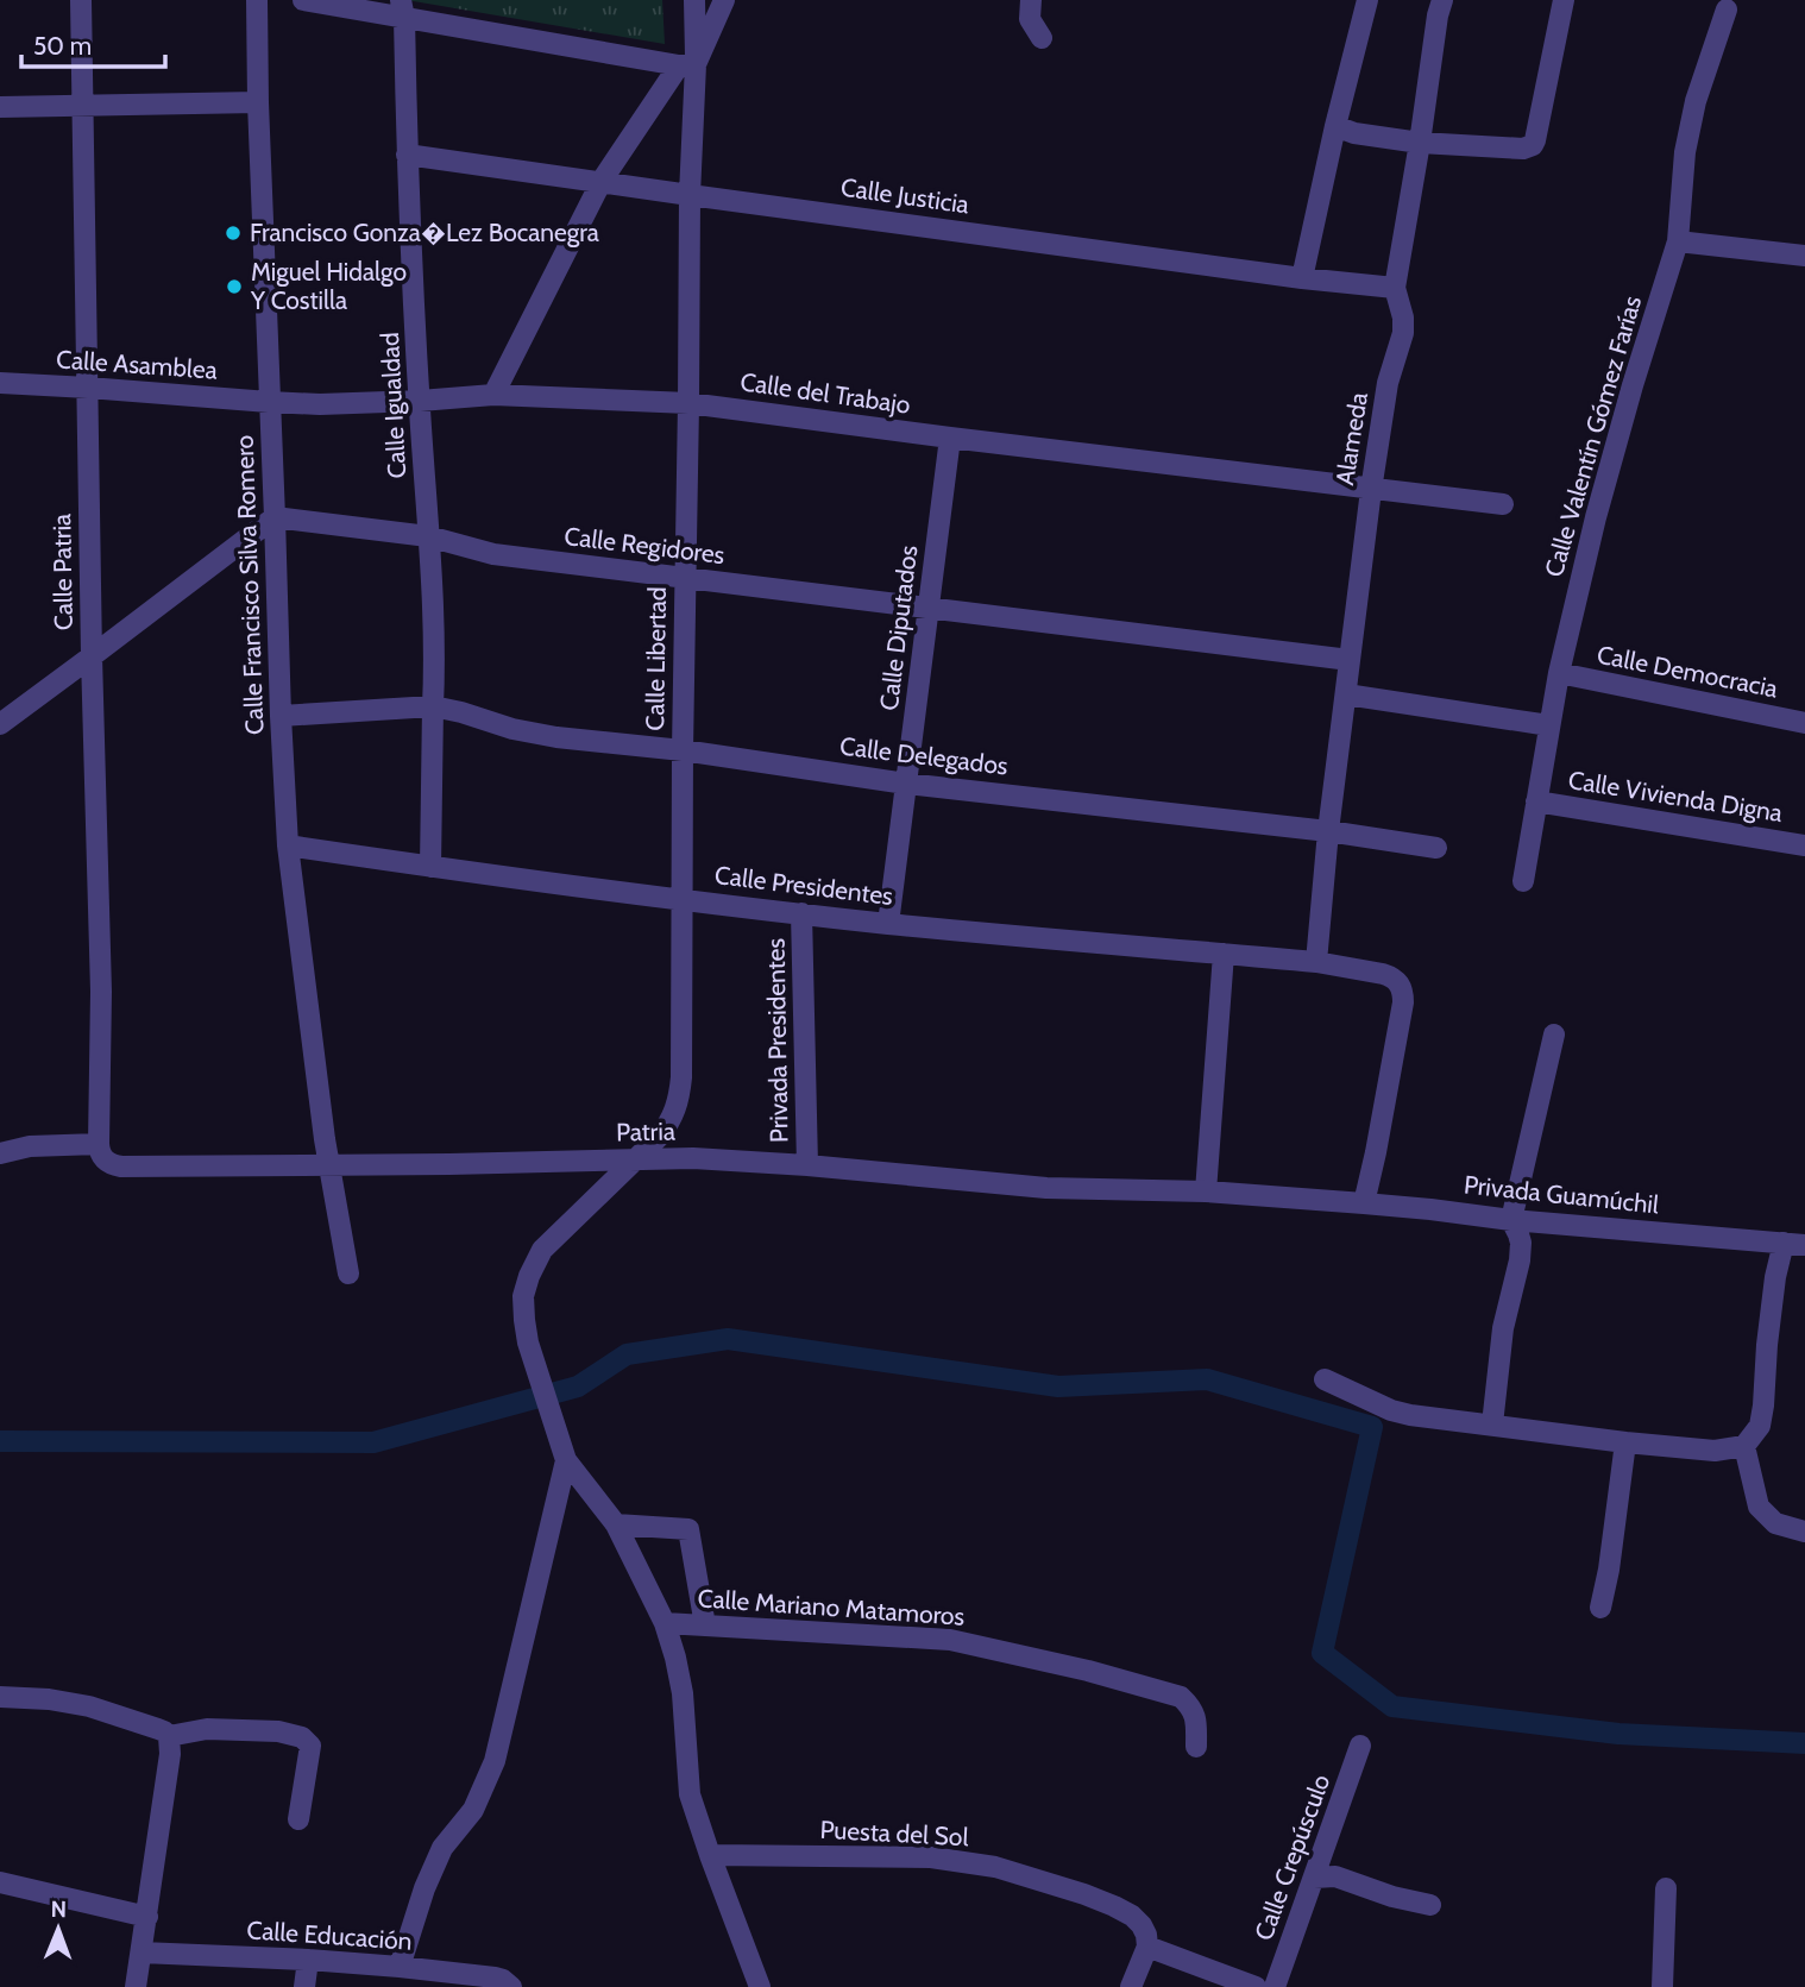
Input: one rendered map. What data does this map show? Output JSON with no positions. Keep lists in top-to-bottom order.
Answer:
{
  "streets": {
    "street": [
      "Calle Justicia",
      "Calle Asamblea",
      "Calle del Trabajo",
      "Calle Igualdad",
      "Calle Valentín Gómez Farías",
      "Alameda",
      "Calle Regidores",
      "Calle Patria",
      "Calle Francisco Silva Romero",
      "Calle Diputados",
      "Calle Libertad",
      "Calle Democracia",
      "Calle Delegados",
      "Calle Vivienda Digna",
      "Calle Presidentes",
      "Privada Presidentes",
      "Patria",
      "Privada Guamúchil",
      "Calle Mariano Matamoros",
      "Puesta del Sol",
      "Calle Crepúsculo",
      "Calle Educación"
    ]
  },
  "crossings": [
    ["Calle Justicia", "Calle Igualdad"],
    ["Calle Justicia", "Alameda"],
    ["Calle Justicia", "Calle Libertad"],
    ["Calle Asamblea", "Calle del Trabajo"],
    ["Calle Asamblea", "Calle Patria"],
    ["Calle Asamblea", "Calle Francisco Silva Romero"],
    ["Calle del Trabajo", "Calle Igualdad"],
    ["Calle del Trabajo", "Alameda"],
    ["Calle del Trabajo", "Calle Francisco Silva Romero"],
    ["Calle del Trabajo", "Calle Diputados"],
    ["Calle del Trabajo", "Calle Libertad"],
    ["Calle Igualdad", "Calle Regidores"],
    ["Calle Igualdad", "Calle Delegados"],
    ["Calle Igualdad", "Calle Presidentes"],
    ["Calle Valentín Gómez Farías", "Calle Democracia"],
    ["Calle Valentín Gómez Farías", "Calle Vivienda Digna"],
    ["Alameda", "Calle Regidores"],
    ["Alameda", "Calle Delegados"],
    ["Alameda", "Calle Presidentes"],
    ["Calle Regidores", "Calle Francisco Silva Romero"],
    ["Calle Regidores", "Calle Diputados"],
    ["Calle Regidores", "Calle Libertad"],
    ["Calle Patria", "Patria"],
    ["Calle Francisco Silva Romero", "Calle Presidentes"],
    ["Calle Francisco Silva Romero", "Patria"],
    ["Calle Diputados", "Calle Delegados"],
    ["Calle Diputados", "Calle Presidentes"],
    ["Calle Libertad", "Calle Delegados"],
    ["Calle Libertad", "Calle Presidentes"],
    ["Calle Libertad", "Patria"],
    ["Calle Presidentes", "Privada Presidentes"],
    ["Privada Presidentes", "Patria"],
    ["Patria", "Privada Guamúchil"]
  ],
  "places": ["Francisco Gonza�Lez Bocanegra", "Miguel Hidalgo Y Costilla"],
  "scale_bar": "50 m",
  "north": "top"
}
